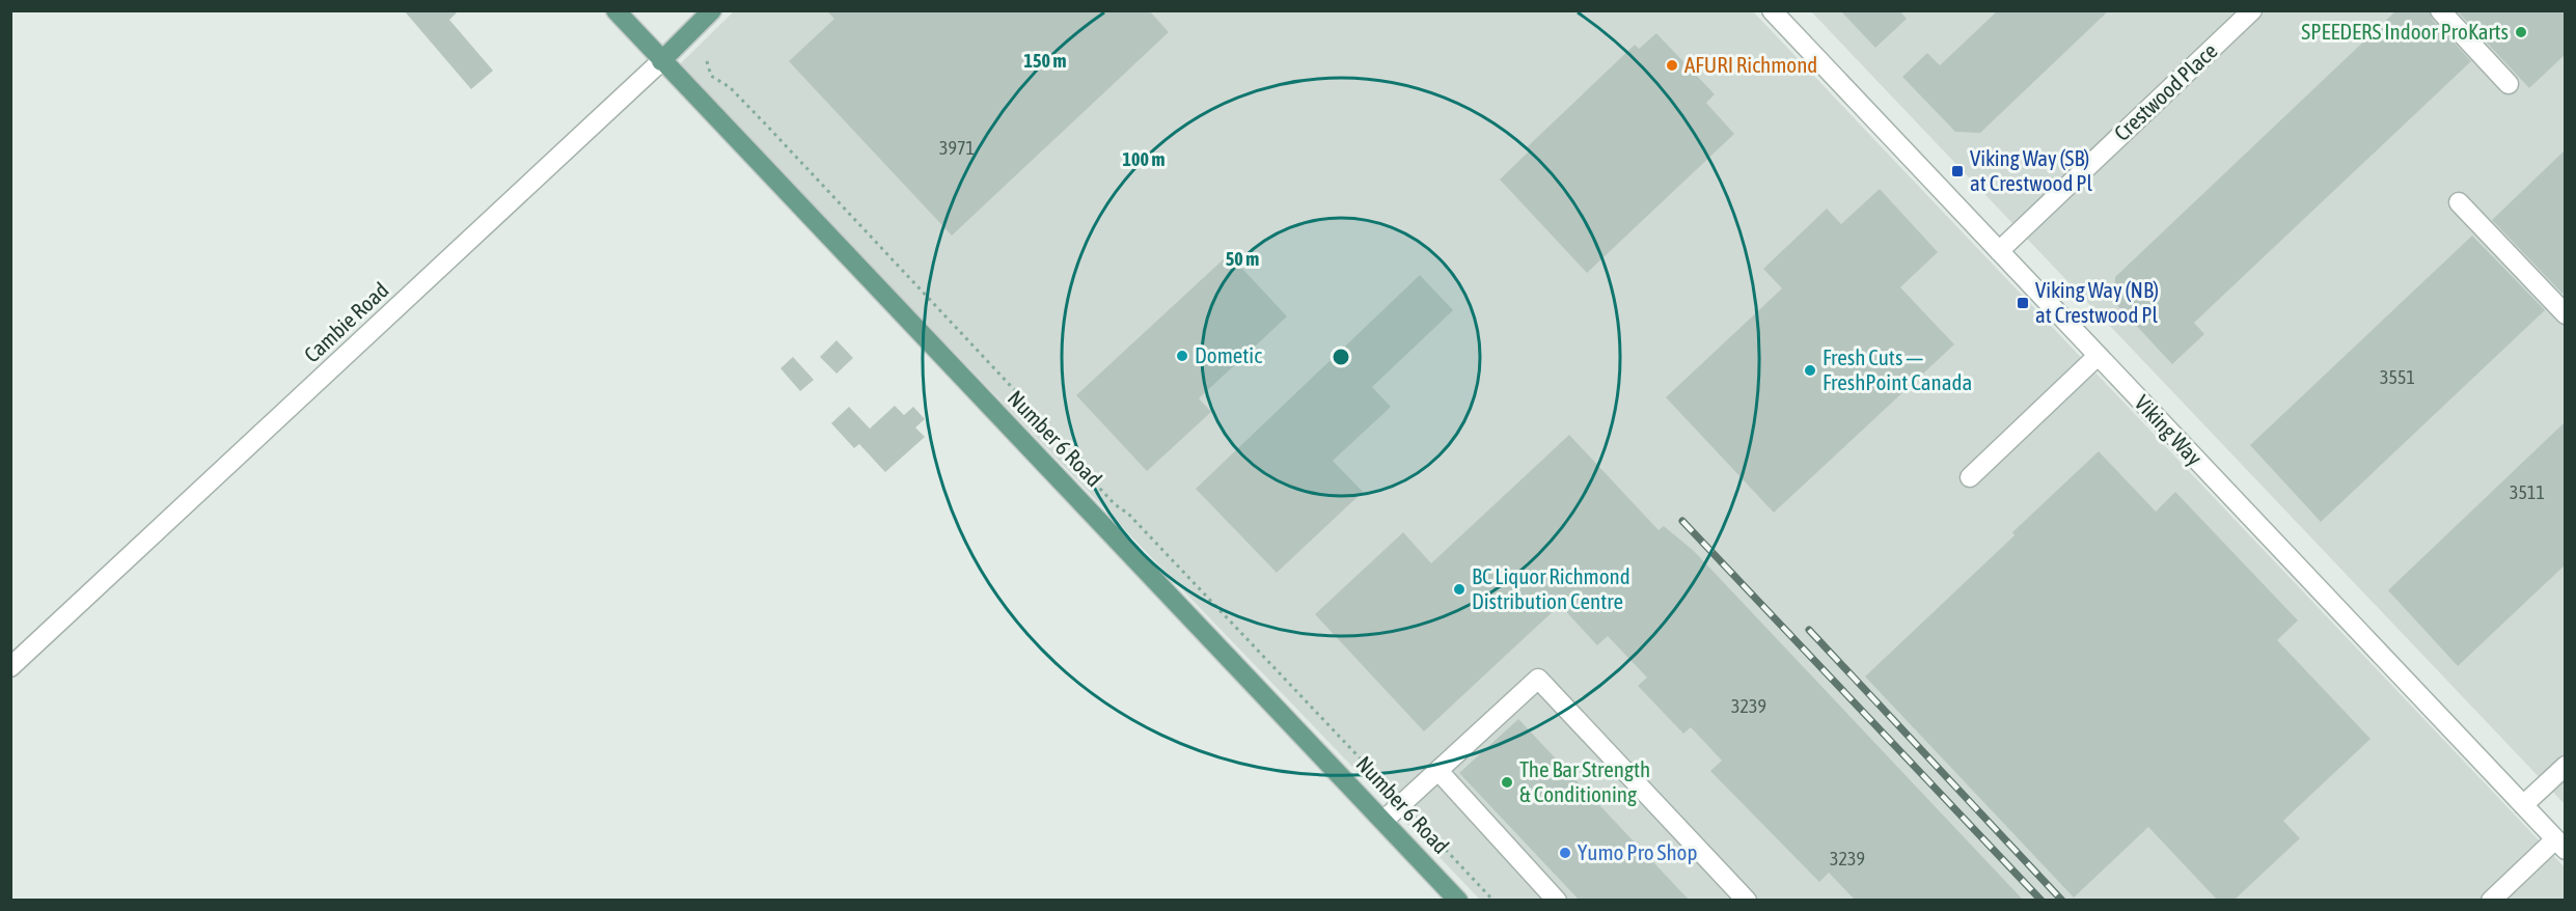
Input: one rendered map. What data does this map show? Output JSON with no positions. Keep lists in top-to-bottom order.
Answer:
{
  "streets": {
    "main road": ["Cambie Road", "Number 6 Road"],
    "street": ["Crestwood Place", "Viking Way"]
  },
  "crossings": [
    ["Crestwood Place", "Viking Way"],
    ["Cambie Road", "Number 6 Road"]
  ],
  "places": {
    "other": [
      "SPEEDERS Indoor ProKarts",
      "AFURI Richmond",
      "Dometic",
      "Fresh Cuts — FreshPoint Canada",
      "BC Liquor Richmond Distribution Centre",
      "The Bar Strength & Conditioning",
      "Yumo Pro Shop"
    ],
    "transit": ["Viking Way (SB) at Crestwood Pl", "Viking Way (NB) at Crestwood Pl"]
  },
  "house_numbers": [
    "3971",
    "3551",
    "3511",
    "3239",
    "3239"
  ],
  "rings": ["150 m", "100 m", "50 m"]
}
